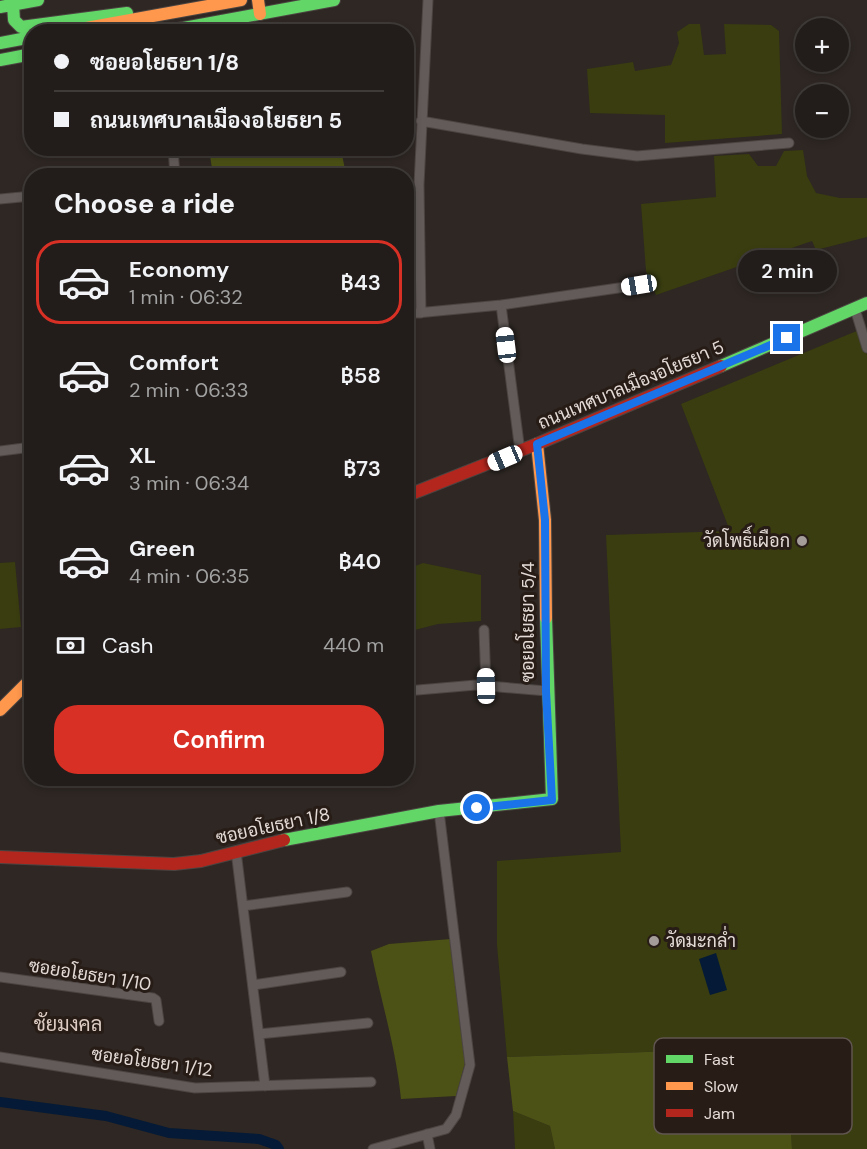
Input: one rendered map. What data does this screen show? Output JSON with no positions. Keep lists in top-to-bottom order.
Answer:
{
  "streets": {
    "street": [
      "ถนนเทศบาลเมืองอโยธยา 5",
      "ซอยอโยธยา 5/4",
      "ซอยอโยธยา 1/8",
      "ซอยอโยธยา 1/10",
      "ซอยอโยธยา 1/12"
    ]
  },
  "crossings": [
    ["ถนนเทศบาลเมืองอโยธยา 5", "ซอยอโยธยา 5/4"],
    ["ซอยอโยธยา 5/4", "ซอยอโยธยา 1/8"]
  ],
  "districts": ["ชัยมงคล"],
  "places": ["วัดโพธิ์เผือก", "วัดมะกล่ำ"],
  "legend": ["Fast", "Slow", "Jam"],
  "page": {
    "map_buttons": ["+", "−"],
    "banner": ["ซอยอโยธยา 1/8", "ถนนเทศบาลเมืองอโยธยา 5"],
    "heading": "Choose a ride",
    "list": [
      {
        "name": "Economy",
        "note": "1 min · 06:32",
        "value": "฿43"
      },
      {
        "name": "Comfort",
        "note": "2 min · 06:33",
        "value": "฿58"
      },
      {
        "name": "XL",
        "note": "3 min · 06:34",
        "value": "฿73"
      },
      {
        "name": "Green",
        "note": "4 min · 06:35",
        "value": "฿40"
      }
    ],
    "bubble": "2 min",
    "pay": ["Cash", "440 m"],
    "buttons": "Confirm"
  }
}
